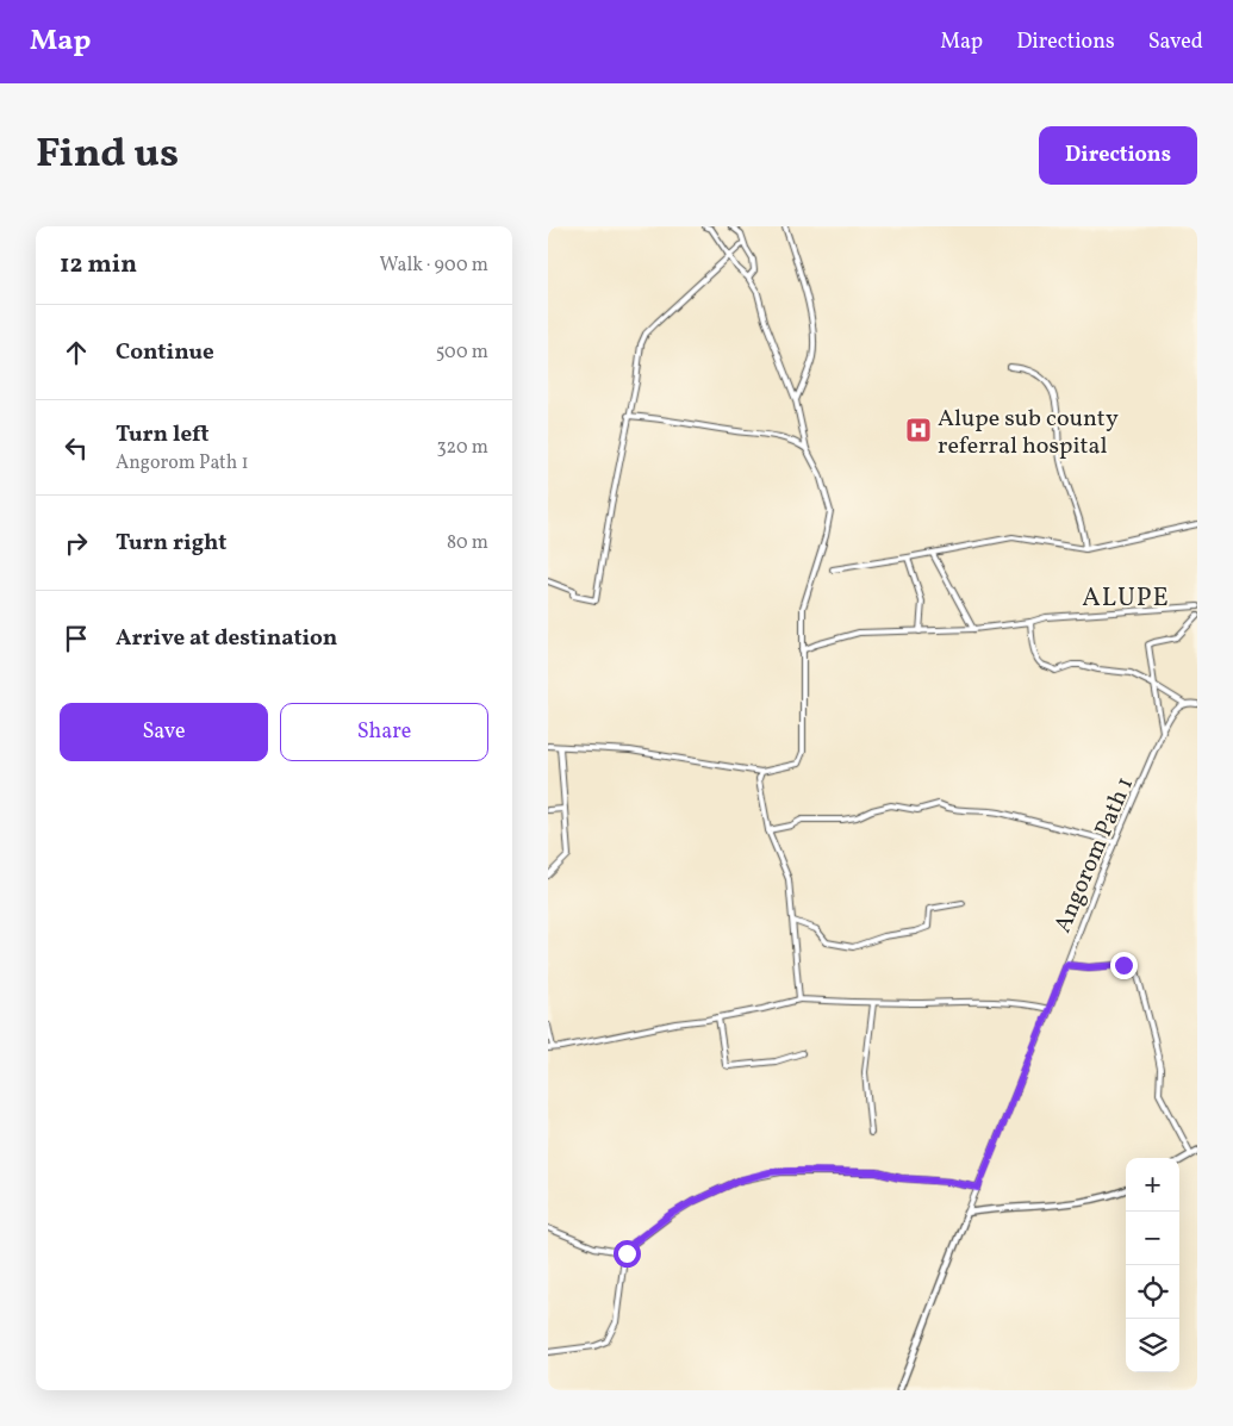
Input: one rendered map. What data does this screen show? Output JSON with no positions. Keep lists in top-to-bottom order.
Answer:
{
  "streets": {
    "street": ["Angorom Path 1"]
  },
  "districts": ["ALUPE"],
  "places": {
    "hospital": ["Alupe sub county referral hospital"]
  },
  "page": {
    "header": "Map",
    "nav": ["Map", "Directions", "Saved"],
    "title": "Find us",
    "buttons": [
      "Directions",
      ["Save", "Share"]
    ],
    "heading": ["12 min", "Walk · 900 m"],
    "list": [
      ["Continue", "500 m"],
      ["Turn left", "Angorom Path 1", "320 m"],
      ["Turn right", "80 m"],
      "Arrive at destination"
    ],
    "map_buttons": ["+", "−"]
  }
}
